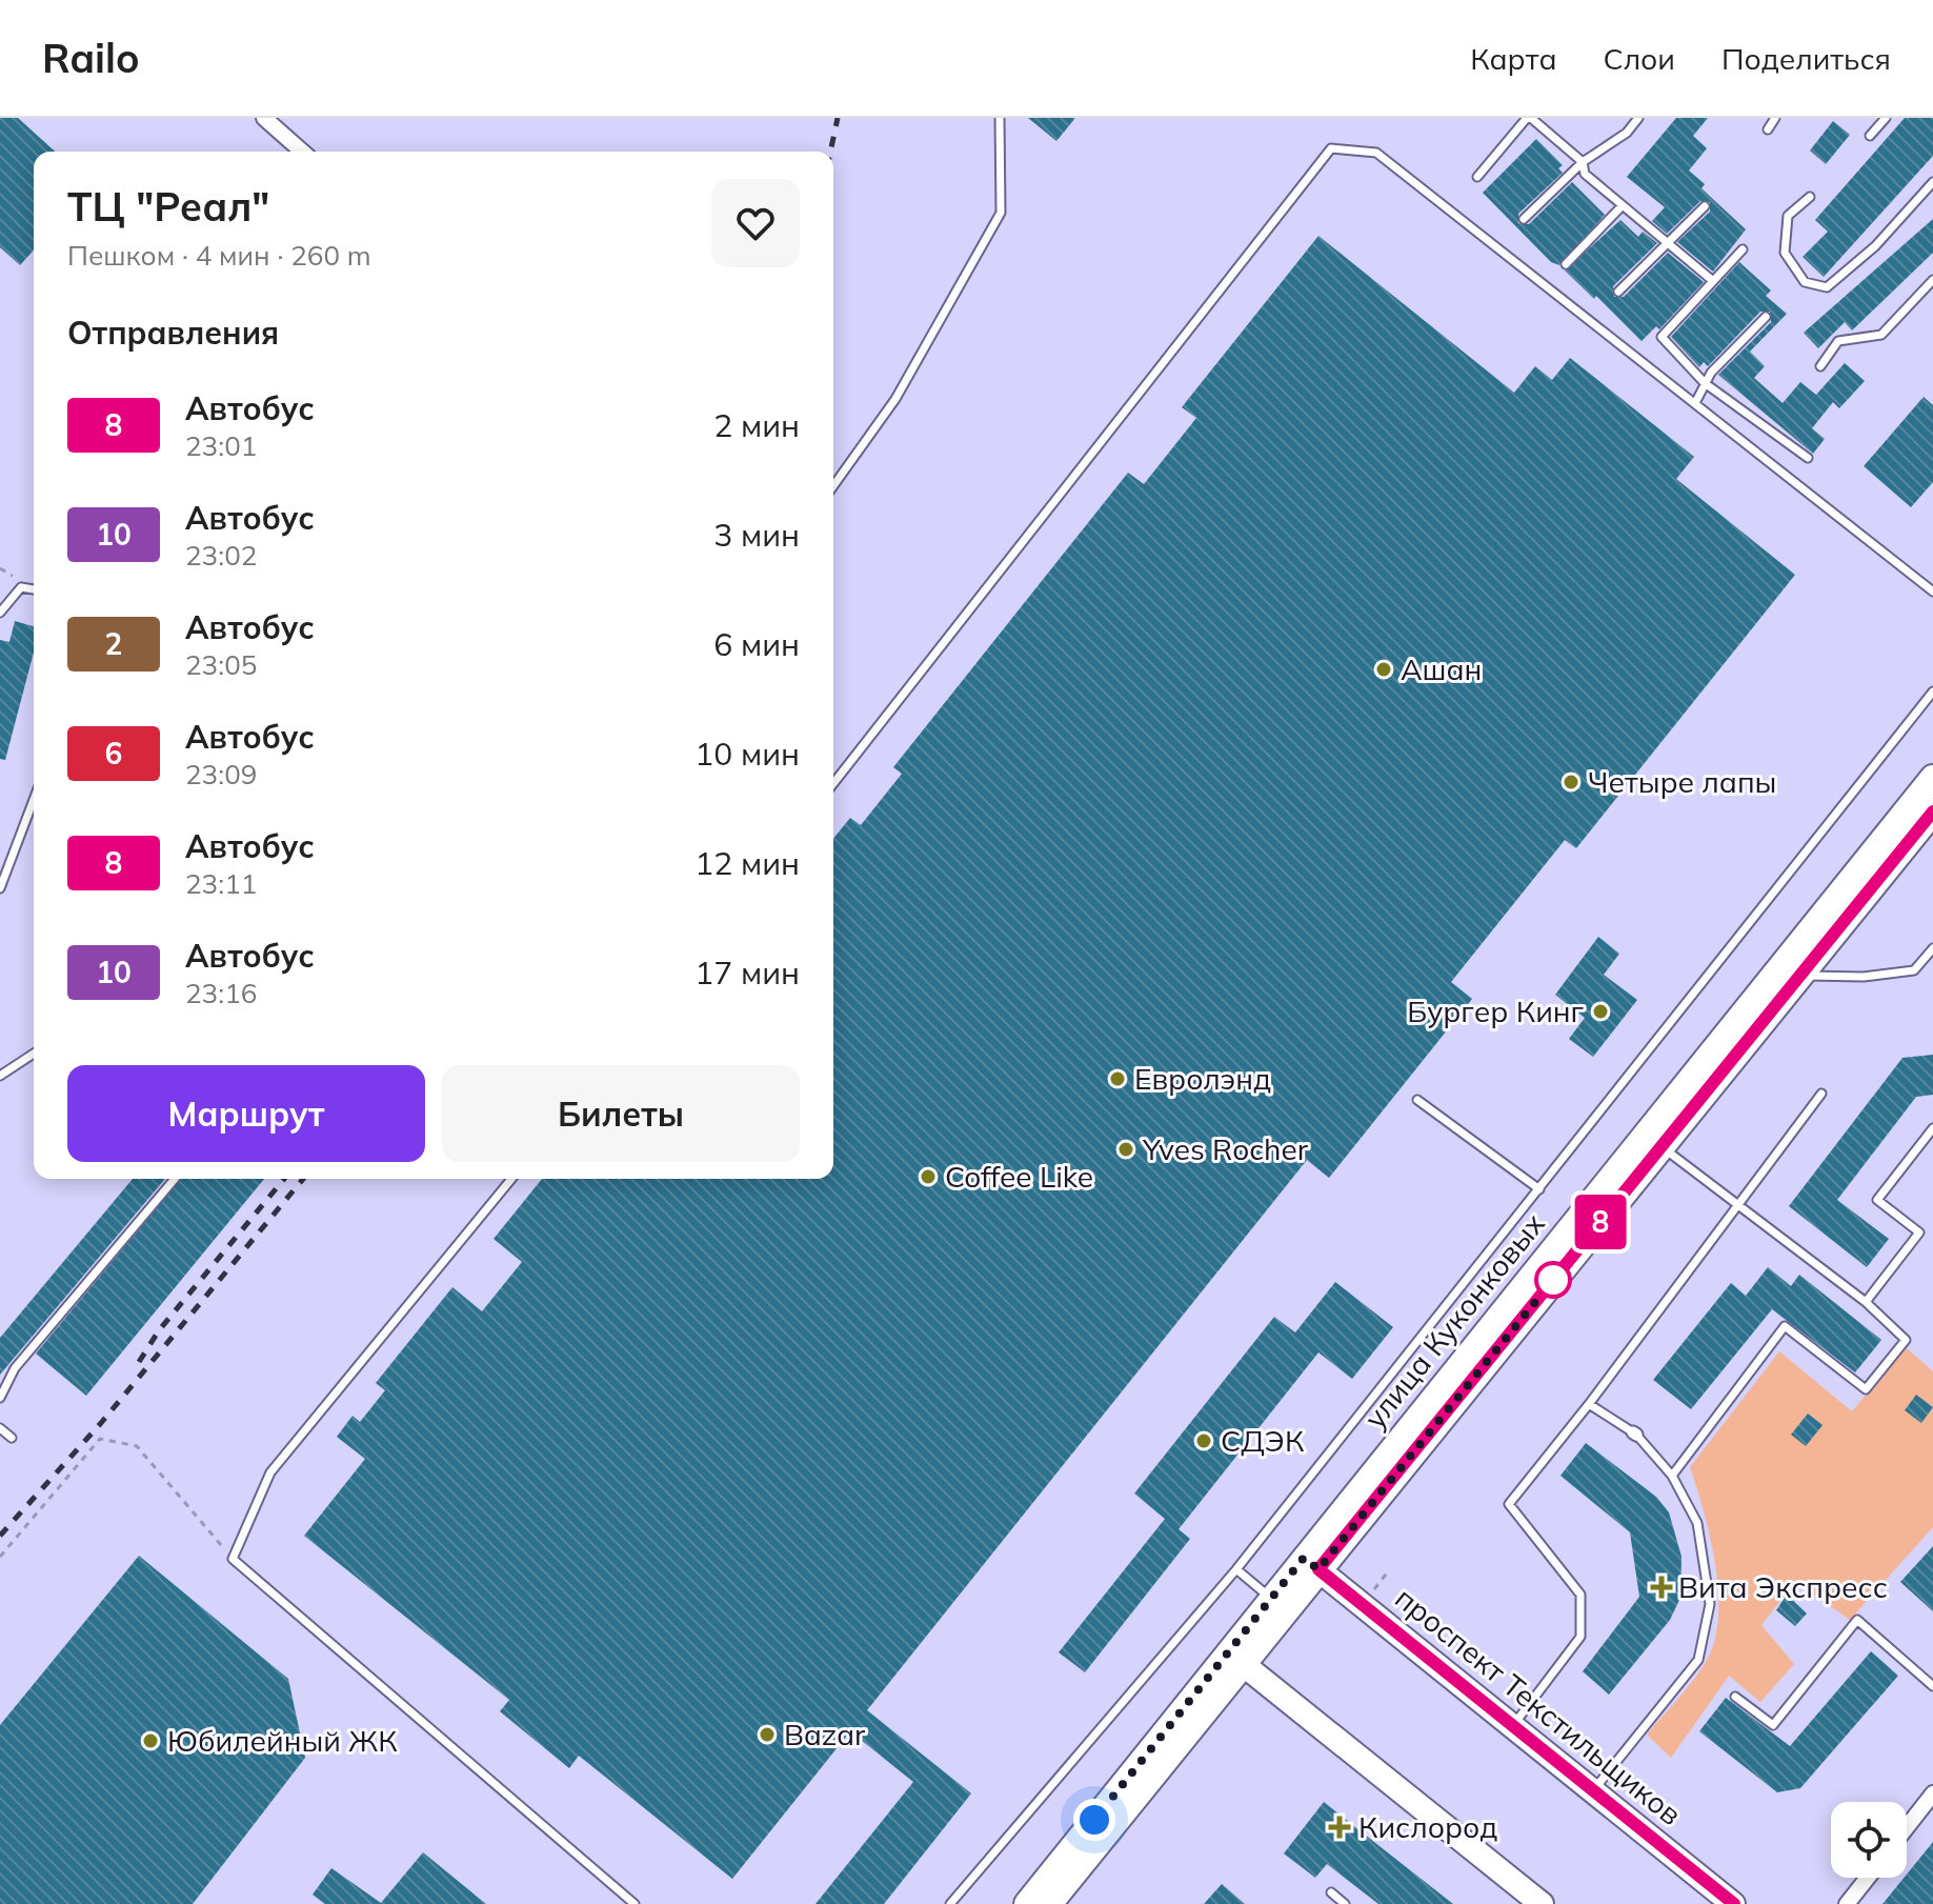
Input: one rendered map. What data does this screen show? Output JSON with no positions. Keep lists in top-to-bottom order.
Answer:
{
  "streets": {
    "main road": ["улица Куконковых", "проспект Текстильщиков"]
  },
  "crossings": [
    ["улица Куконковых", "проспект Текстильщиков"]
  ],
  "places": {
    "other": [
      "Ашан",
      "Четыре лапы",
      "Бургер Кинг",
      "Евролэнд",
      "Yves Rocher",
      "Coffee Like",
      "СДЭК",
      "Bazar",
      "Юбилейный ЖК"
    ],
    "health": ["Вита Экспресс", "Кислород"]
  },
  "lines": ["bus line 8"],
  "page": {
    "header": "Railo",
    "nav": ["Карта", "Слои", "Поделиться"],
    "on_map": "8",
    "heading": [
      ["ТЦ \"Реал\"", "Пешком · 4 мин · 260 m"],
      "Отправления"
    ],
    "list": [
      {
        "mark": "8",
        "name": "Автобус",
        "note": "23:01",
        "value": "2 мин"
      },
      {
        "mark": "10",
        "name": "Автобус",
        "note": "23:02",
        "value": "3 мин"
      },
      {
        "mark": "2",
        "name": "Автобус",
        "note": "23:05",
        "value": "6 мин"
      },
      {
        "mark": "6",
        "name": "Автобус",
        "note": "23:09",
        "value": "10 мин"
      },
      {
        "mark": "8",
        "name": "Автобус",
        "note": "23:11",
        "value": "12 мин"
      },
      {
        "mark": "10",
        "name": "Автобус",
        "note": "23:16",
        "value": "17 мин"
      }
    ],
    "buttons": ["Маршрут", "Билеты"]
  }
}
